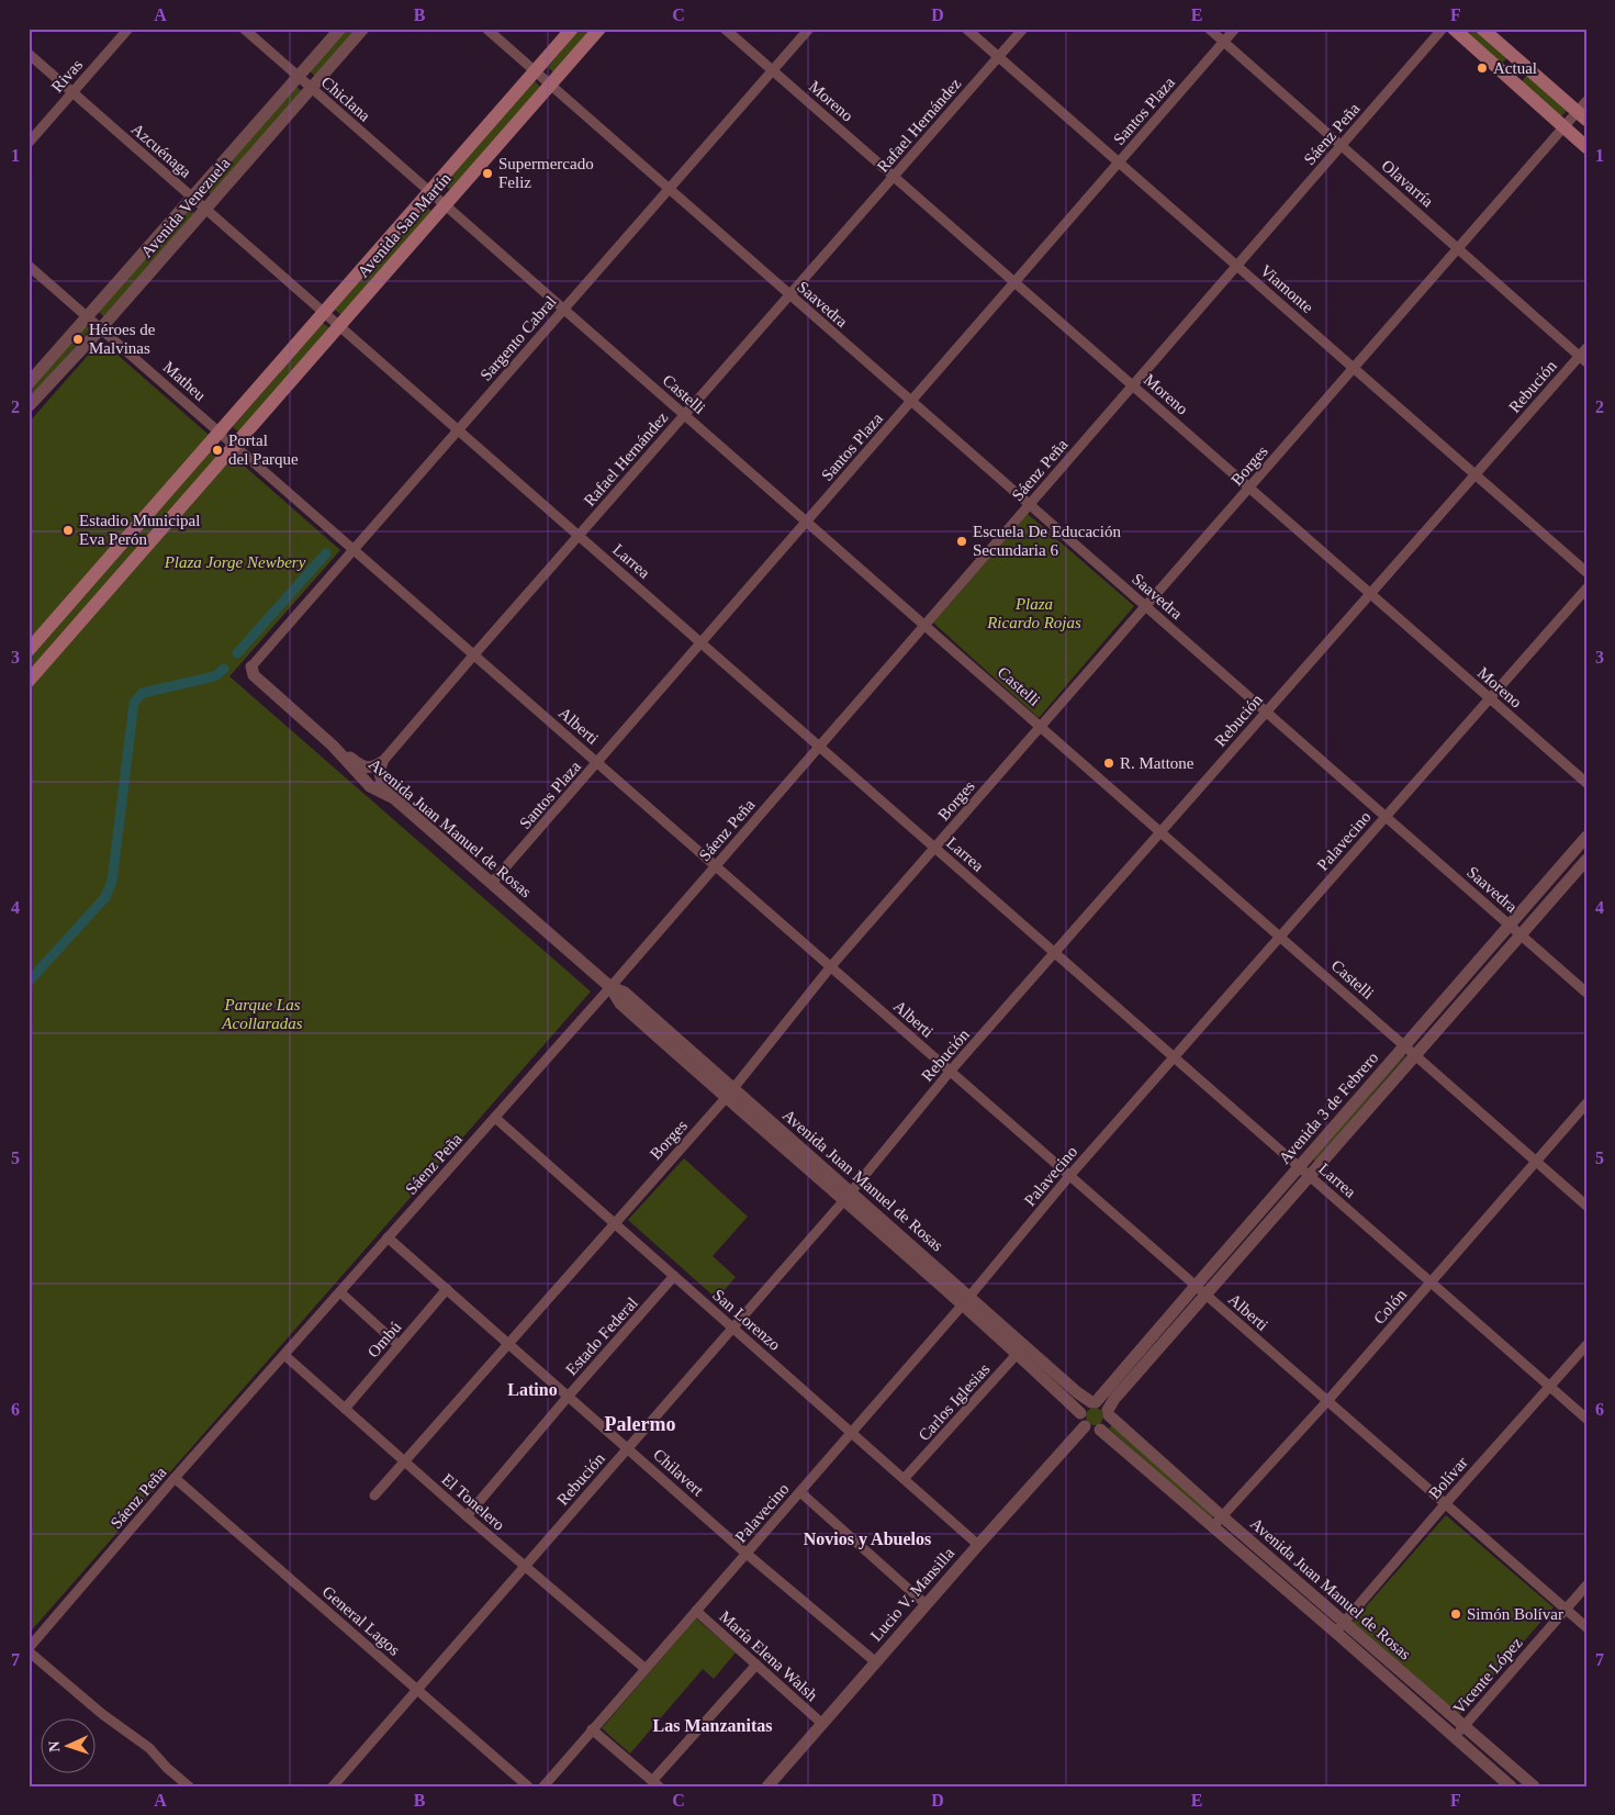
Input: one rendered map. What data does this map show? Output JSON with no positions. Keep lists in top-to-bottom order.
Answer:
{
  "streets": {
    "main road": ["Avenida San Martín"],
    "street": [
      "Rivas",
      "Chiclana",
      "Moreno",
      "Santos Plaza",
      "Rafael Hernández",
      "Sáenz Peña",
      "Azcuénaga",
      "Olavarría",
      "Avenida Venezuela",
      "Viamonte",
      "Saavedra",
      "Sargento Cabral",
      "Matheu",
      "Rebución",
      "Castelli",
      "Borges",
      "Larrea",
      "Alberti",
      "Avenida Juan Manuel de Rosas",
      "Palavecino",
      "Avenida 3 de Febrero",
      "Colón",
      "San Lorenzo",
      "Estado Federal",
      "Ombú",
      "Carlos Iglesias",
      "Chilavert",
      "Bolívar",
      "El Tonelero",
      "Lucio V. Mansilla",
      "General Lagos",
      "María Elena Walsh",
      "Vicente López"
    ]
  },
  "crossings": [
    ["Rivas", "Azcuénaga"],
    ["Chiclana", "Avenida Venezuela"],
    ["Chiclana", "Avenida San Martín"],
    ["Chiclana", "Castelli"],
    ["Moreno", "Santos Plaza"],
    ["Moreno", "Rafael Hernández"],
    ["Moreno", "Sáenz Peña"],
    ["Moreno", "Sargento Cabral"],
    ["Moreno", "Rebución"],
    ["Moreno", "Borges"],
    ["Moreno", "Palavecino"],
    ["Santos Plaza", "Olavarría"],
    ["Santos Plaza", "Viamonte"],
    ["Santos Plaza", "Saavedra"],
    ["Santos Plaza", "Castelli"],
    ["Santos Plaza", "Larrea"],
    ["Santos Plaza", "Alberti"],
    ["Santos Plaza", "Avenida Juan Manuel de Rosas"],
    ["Rafael Hernández", "Viamonte"],
    ["Rafael Hernández", "Saavedra"],
    ["Rafael Hernández", "Castelli"],
    ["Rafael Hernández", "Larrea"],
    ["Rafael Hernández", "Alberti"],
    ["Sáenz Peña", "Olavarría"],
    ["Sáenz Peña", "Viamonte"],
    ["Sáenz Peña", "Saavedra"],
    ["Sáenz Peña", "Castelli"],
    ["Sáenz Peña", "Larrea"],
    ["Sáenz Peña", "Alberti"],
    ["Sáenz Peña", "Avenida Juan Manuel de Rosas"],
    ["Sáenz Peña", "San Lorenzo"],
    ["Sáenz Peña", "Chilavert"],
    ["Sáenz Peña", "El Tonelero"],
    ["Sáenz Peña", "General Lagos"],
    ["Azcuénaga", "Avenida Venezuela"],
    ["Azcuénaga", "Avenida San Martín"],
    ["Azcuénaga", "Larrea"],
    ["Olavarría", "Rebución"],
    ["Olavarría", "Borges"],
    ["Avenida Venezuela", "Matheu"],
    ["Avenida San Martín", "Saavedra"],
    ["Avenida San Martín", "Matheu"],
    ["Avenida San Martín", "Castelli"],
    ["Avenida San Martín", "Larrea"],
    ["Avenida San Martín", "Alberti"],
    ["Viamonte", "Rebución"],
    ["Viamonte", "Borges"],
    ["Saavedra", "Sargento Cabral"],
    ["Saavedra", "Rebución"],
    ["Saavedra", "Borges"],
    ["Saavedra", "Palavecino"],
    ["Saavedra", "Avenida 3 de Febrero"],
    ["Sargento Cabral", "Castelli"],
    ["Sargento Cabral", "Larrea"],
    ["Sargento Cabral", "Alberti"],
    ["Sargento Cabral", "Avenida Juan Manuel de Rosas"],
    ["Matheu", "Alberti"],
    ["Rebución", "Castelli"],
    ["Rebución", "Larrea"],
    ["Rebución", "Alberti"],
    ["Rebución", "Avenida Juan Manuel de Rosas"],
    ["Rebución", "San Lorenzo"],
    ["Rebución", "Chilavert"],
    ["Rebución", "El Tonelero"],
    ["Rebución", "General Lagos"],
    ["Castelli", "Borges"],
    ["Castelli", "Palavecino"],
    ["Castelli", "Avenida 3 de Febrero"],
    ["Castelli", "Colón"],
    ["Borges", "Larrea"],
    ["Borges", "Alberti"],
    ["Borges", "Avenida Juan Manuel de Rosas"],
    ["Borges", "San Lorenzo"],
    ["Borges", "Chilavert"],
    ["Borges", "El Tonelero"],
    ["Larrea", "Palavecino"],
    ["Larrea", "Avenida 3 de Febrero"],
    ["Larrea", "Colón"],
    ["Larrea", "Bolívar"],
    ["Alberti", "Palavecino"],
    ["Alberti", "Avenida 3 de Febrero"],
    ["Alberti", "Colón"],
    ["Alberti", "Bolívar"],
    ["Alberti", "Vicente López"],
    ["Avenida Juan Manuel de Rosas", "Palavecino"],
    ["Avenida Juan Manuel de Rosas", "Avenida 3 de Febrero"],
    ["Avenida Juan Manuel de Rosas", "Colón"],
    ["Avenida Juan Manuel de Rosas", "Carlos Iglesias"],
    ["Avenida Juan Manuel de Rosas", "Bolívar"],
    ["Avenida Juan Manuel de Rosas", "Lucio V. Mansilla"],
    ["Avenida Juan Manuel de Rosas", "Vicente López"],
    ["Palavecino", "San Lorenzo"],
    ["Palavecino", "Chilavert"],
    ["Palavecino", "El Tonelero"],
    ["Palavecino", "María Elena Walsh"],
    ["Avenida 3 de Febrero", "Lucio V. Mansilla"],
    ["San Lorenzo", "Estado Federal"],
    ["San Lorenzo", "Carlos Iglesias"],
    ["San Lorenzo", "Lucio V. Mansilla"],
    ["Estado Federal", "Chilavert"],
    ["Estado Federal", "El Tonelero"],
    ["Ombú", "Chilavert"],
    ["Ombú", "El Tonelero"],
    ["Chilavert", "Lucio V. Mansilla"],
    ["Lucio V. Mansilla", "María Elena Walsh"]
  ],
  "districts": [
    "Latino",
    "Palermo",
    "Novios y Abuelos",
    "Las Manzanitas"
  ],
  "parks": ["Plaza Jorge Newbery", "Plaza Ricardo Rojas", "Parque Las Acollaradas"],
  "places": [
    "Actual",
    "Supermercado Feliz",
    "Héroes de Malvinas",
    "Portal del Parque",
    "Estadio Municipal Eva Perón",
    "Escuela De Educación Secundaria 6",
    "R. Mattone",
    "Simón Bolívar"
  ],
  "north": "left",
  "grid": {
    "columns": [
      "A",
      "B",
      "C",
      "D",
      "E",
      "F"
    ],
    "rows": [
      "1",
      "2",
      "3",
      "4",
      "5",
      "6",
      "7"
    ]
  }
}
